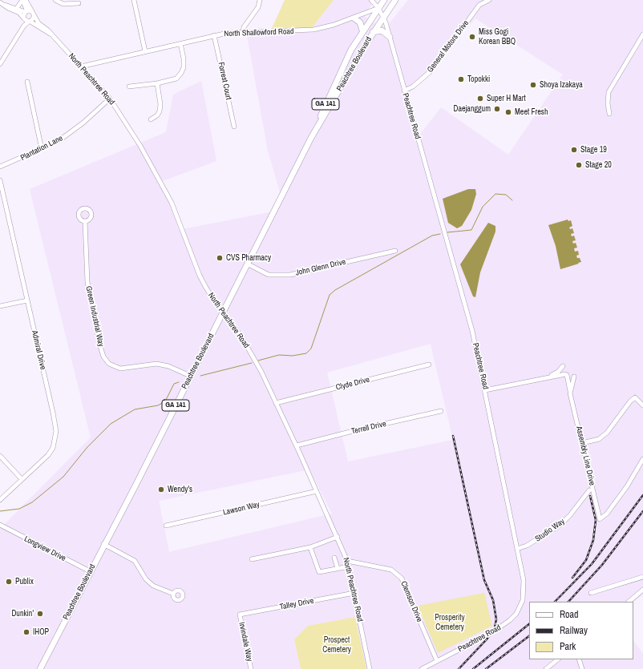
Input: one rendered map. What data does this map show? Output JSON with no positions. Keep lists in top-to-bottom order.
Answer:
{
  "streets": {
    "highway": ["Peachtree Boulevard", "GA 141"],
    "street": [
      "North Shallowford Road",
      "General Motors Drive",
      "North Peachtree Road",
      "Forrest Court",
      "Peachtree Road",
      "Plantation Lane",
      "John Glenn Drive",
      "Green Industrial Way",
      "Admiral Drive",
      "Clyde Drive",
      "Terrell Drive",
      "Assembly Line Drive",
      "Lawson Way",
      "Studio Way",
      "Longview Drive",
      "Clemson Drive",
      "Talley Drive",
      "Irvindale Way"
    ]
  },
  "crossings": [
    ["North Shallowford Road", "Peachtree Boulevard"],
    ["North Shallowford Road", "North Peachtree Road"],
    ["North Shallowford Road", "Forrest Court"],
    ["North Shallowford Road", "GA 141"],
    ["North Shallowford Road", "Peachtree Road"],
    ["General Motors Drive", "Peachtree Road"],
    ["Peachtree Boulevard", "North Peachtree Road"],
    ["Peachtree Boulevard", "GA 141"],
    ["Peachtree Boulevard", "Peachtree Road"],
    ["Peachtree Boulevard", "John Glenn Drive"],
    ["Peachtree Boulevard", "Green Industrial Way"],
    ["Peachtree Boulevard", "Longview Drive"],
    ["North Peachtree Road", "Plantation Lane"],
    ["North Peachtree Road", "Clyde Drive"],
    ["North Peachtree Road", "Terrell Drive"],
    ["North Peachtree Road", "Lawson Way"],
    ["North Peachtree Road", "Clemson Drive"],
    ["North Peachtree Road", "Talley Drive"],
    ["GA 141", "Peachtree Road"],
    ["Peachtree Road", "Studio Way"],
    ["Peachtree Road", "Clemson Drive"],
    ["Talley Drive", "Irvindale Way"]
  ],
  "parks": ["Prosperity Cemetery", "Prospect Cemetery"],
  "places": [
    "Miss Gogi Korean BBQ",
    "Topokki",
    "Shoya Izakaya",
    "Super H Mart",
    "Daejanggum",
    "Meet Fresh",
    "Stage 19",
    "Stage 20",
    "CVS Pharmacy",
    "Wendy's",
    "Publix",
    "Dunkin'",
    "IHOP"
  ],
  "legend": ["Road", "Railway", "Park"]
}
